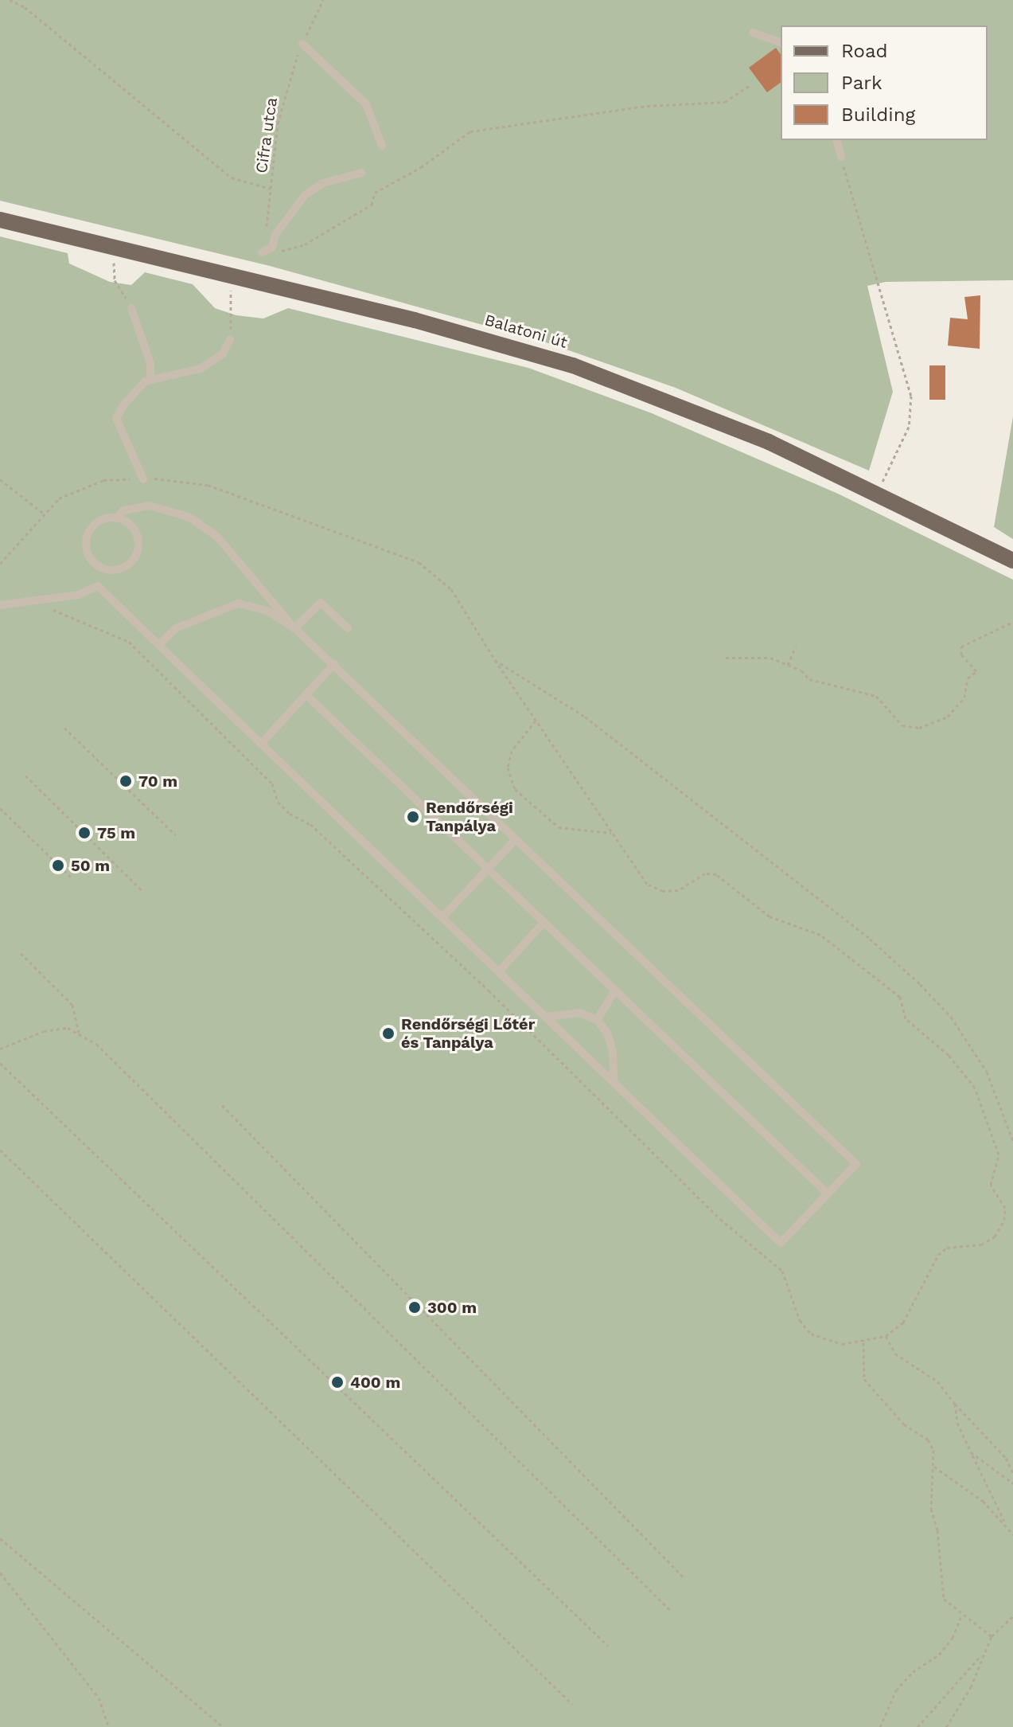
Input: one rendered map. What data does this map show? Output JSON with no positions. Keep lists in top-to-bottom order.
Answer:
{
  "streets": {
    "main road": ["Balatoni út"],
    "path": ["Cifra utca"]
  },
  "places": [
    "70 m",
    "Rendőrségi Tanpálya",
    "75 m",
    "50 m",
    "Rendőrségi Lőtér és Tanpálya",
    "300 m",
    "400 m"
  ],
  "legend": ["Road", "Park", "Building"]
}
